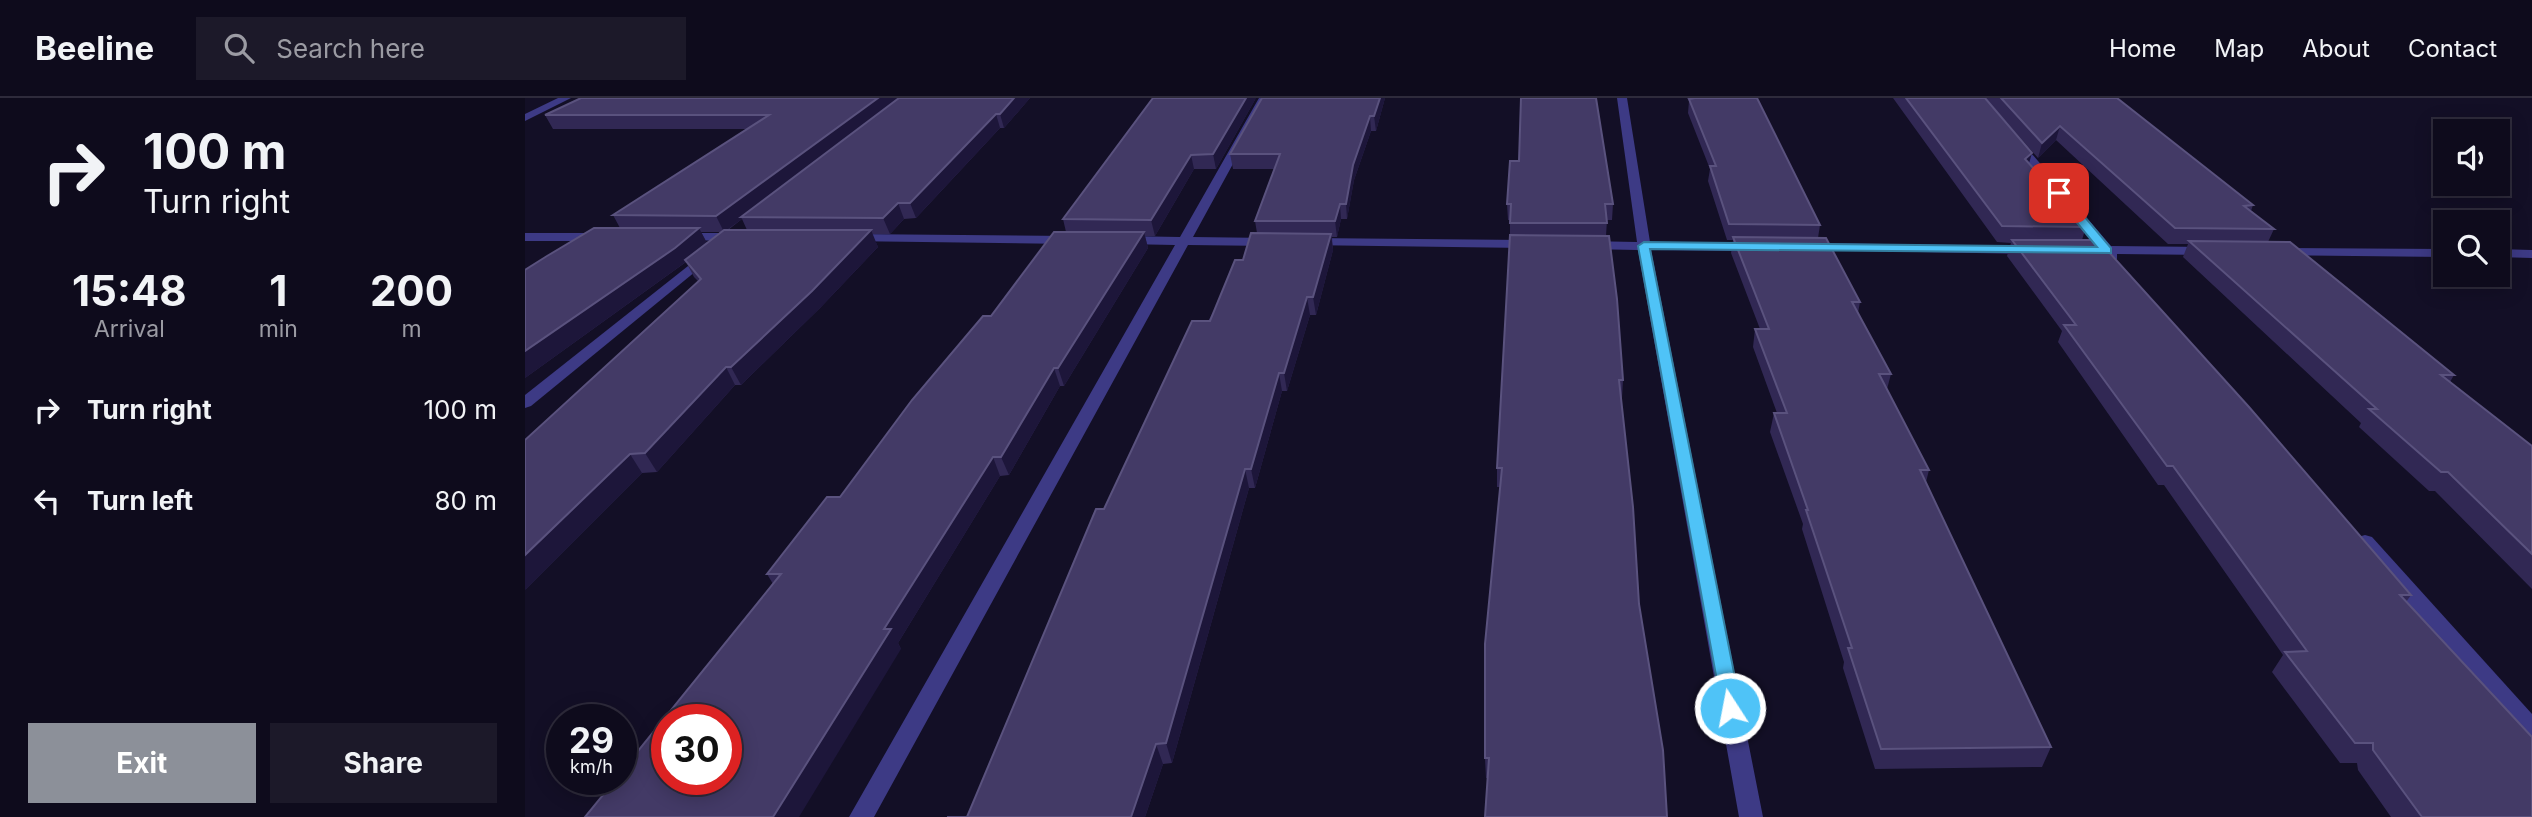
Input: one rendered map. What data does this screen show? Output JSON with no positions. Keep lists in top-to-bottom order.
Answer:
{
  "page": {
    "header": "Beeline",
    "search": "Search here",
    "nav": [
      "Home",
      "Map",
      "About",
      "Contact"
    ],
    "turn": ["100 m", "Turn right"],
    "eta": [
      "15:48",
      "Arrival",
      "1",
      "min",
      "200",
      "m"
    ],
    "list": [
      {
        "name": "Turn right",
        "value": "100 m"
      },
      {
        "name": "Turn left",
        "value": "80 m"
      }
    ],
    "speed": "29 km/h",
    "limit": "30",
    "buttons": ["Exit", "Share"]
  }
}
